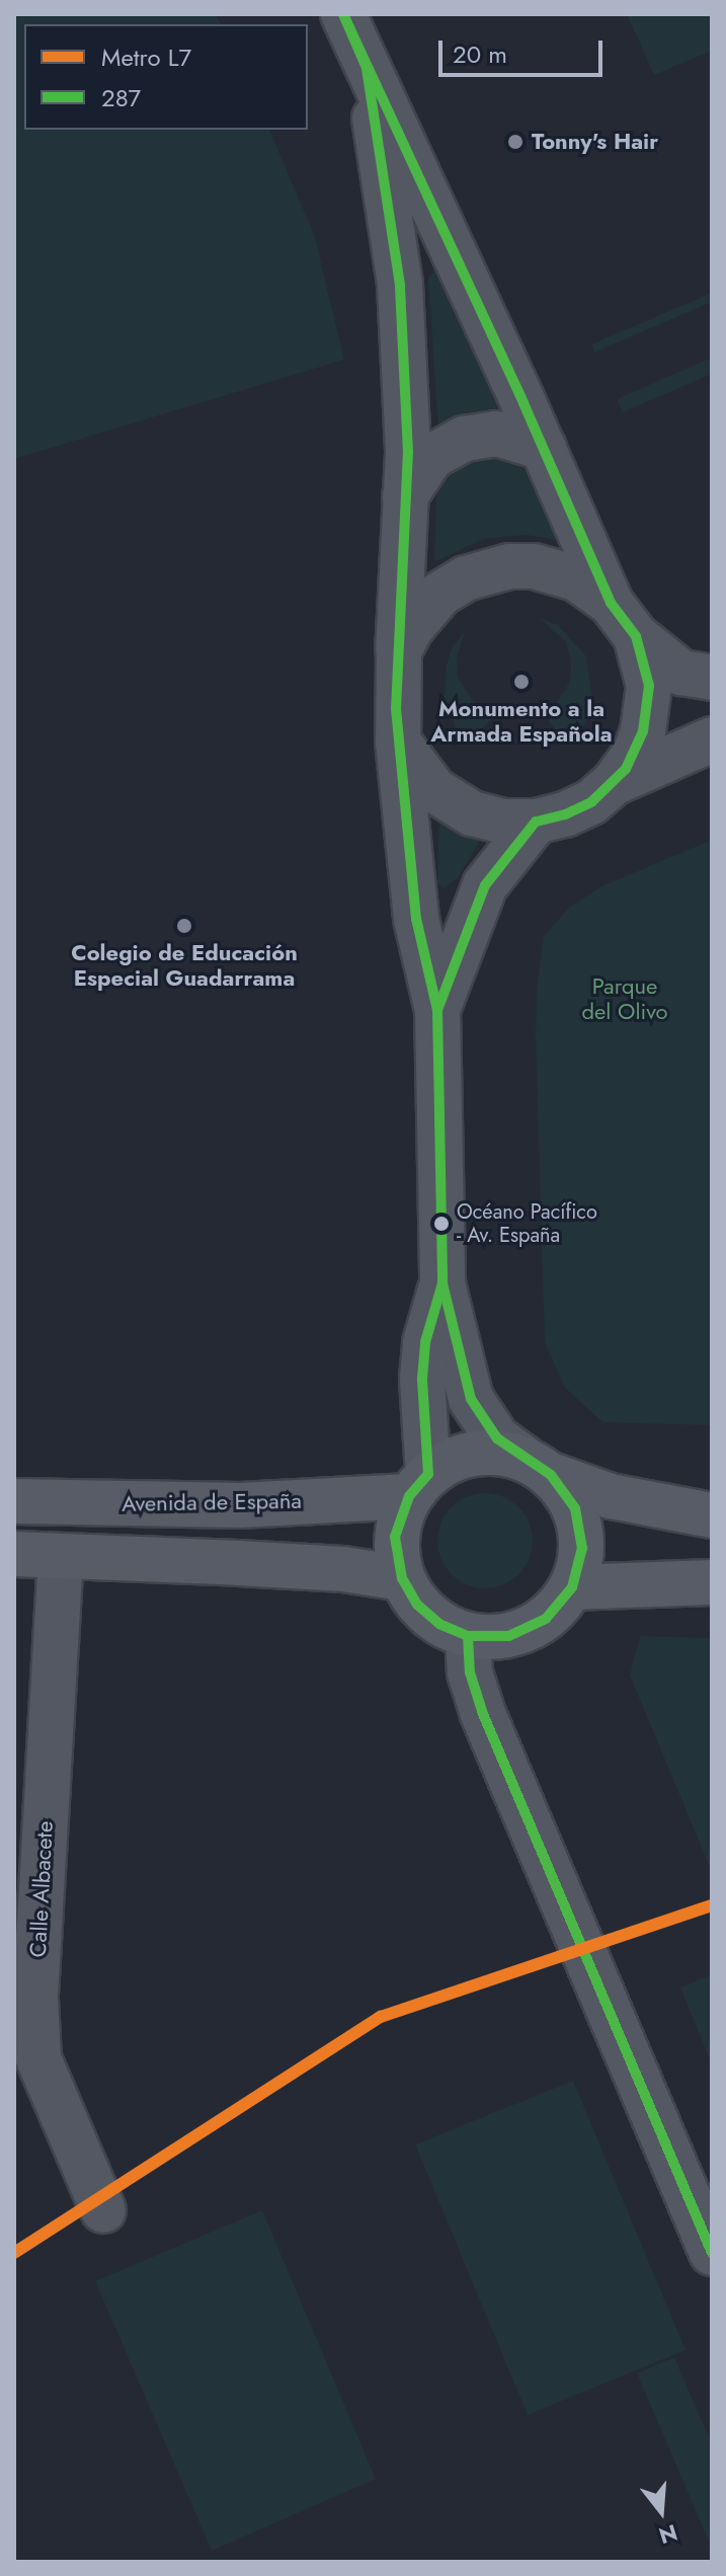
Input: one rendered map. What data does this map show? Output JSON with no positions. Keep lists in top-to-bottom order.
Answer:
{
  "streets": {
    "main road": ["Avenida de España"],
    "street": ["Calle Albacete"]
  },
  "parks": ["Parque del Olivo"],
  "places": [
    "Tonny's Hair",
    "Monumento a la Armada Española",
    "Colegio de Educación Especial Guadarrama",
    "Océano Pacífico - Av. España"
  ],
  "lines": ["transit line 287", "metro line L7"],
  "legend": ["Metro L7", "287"],
  "scale_bar": "20 m",
  "north": "bottom"
}
